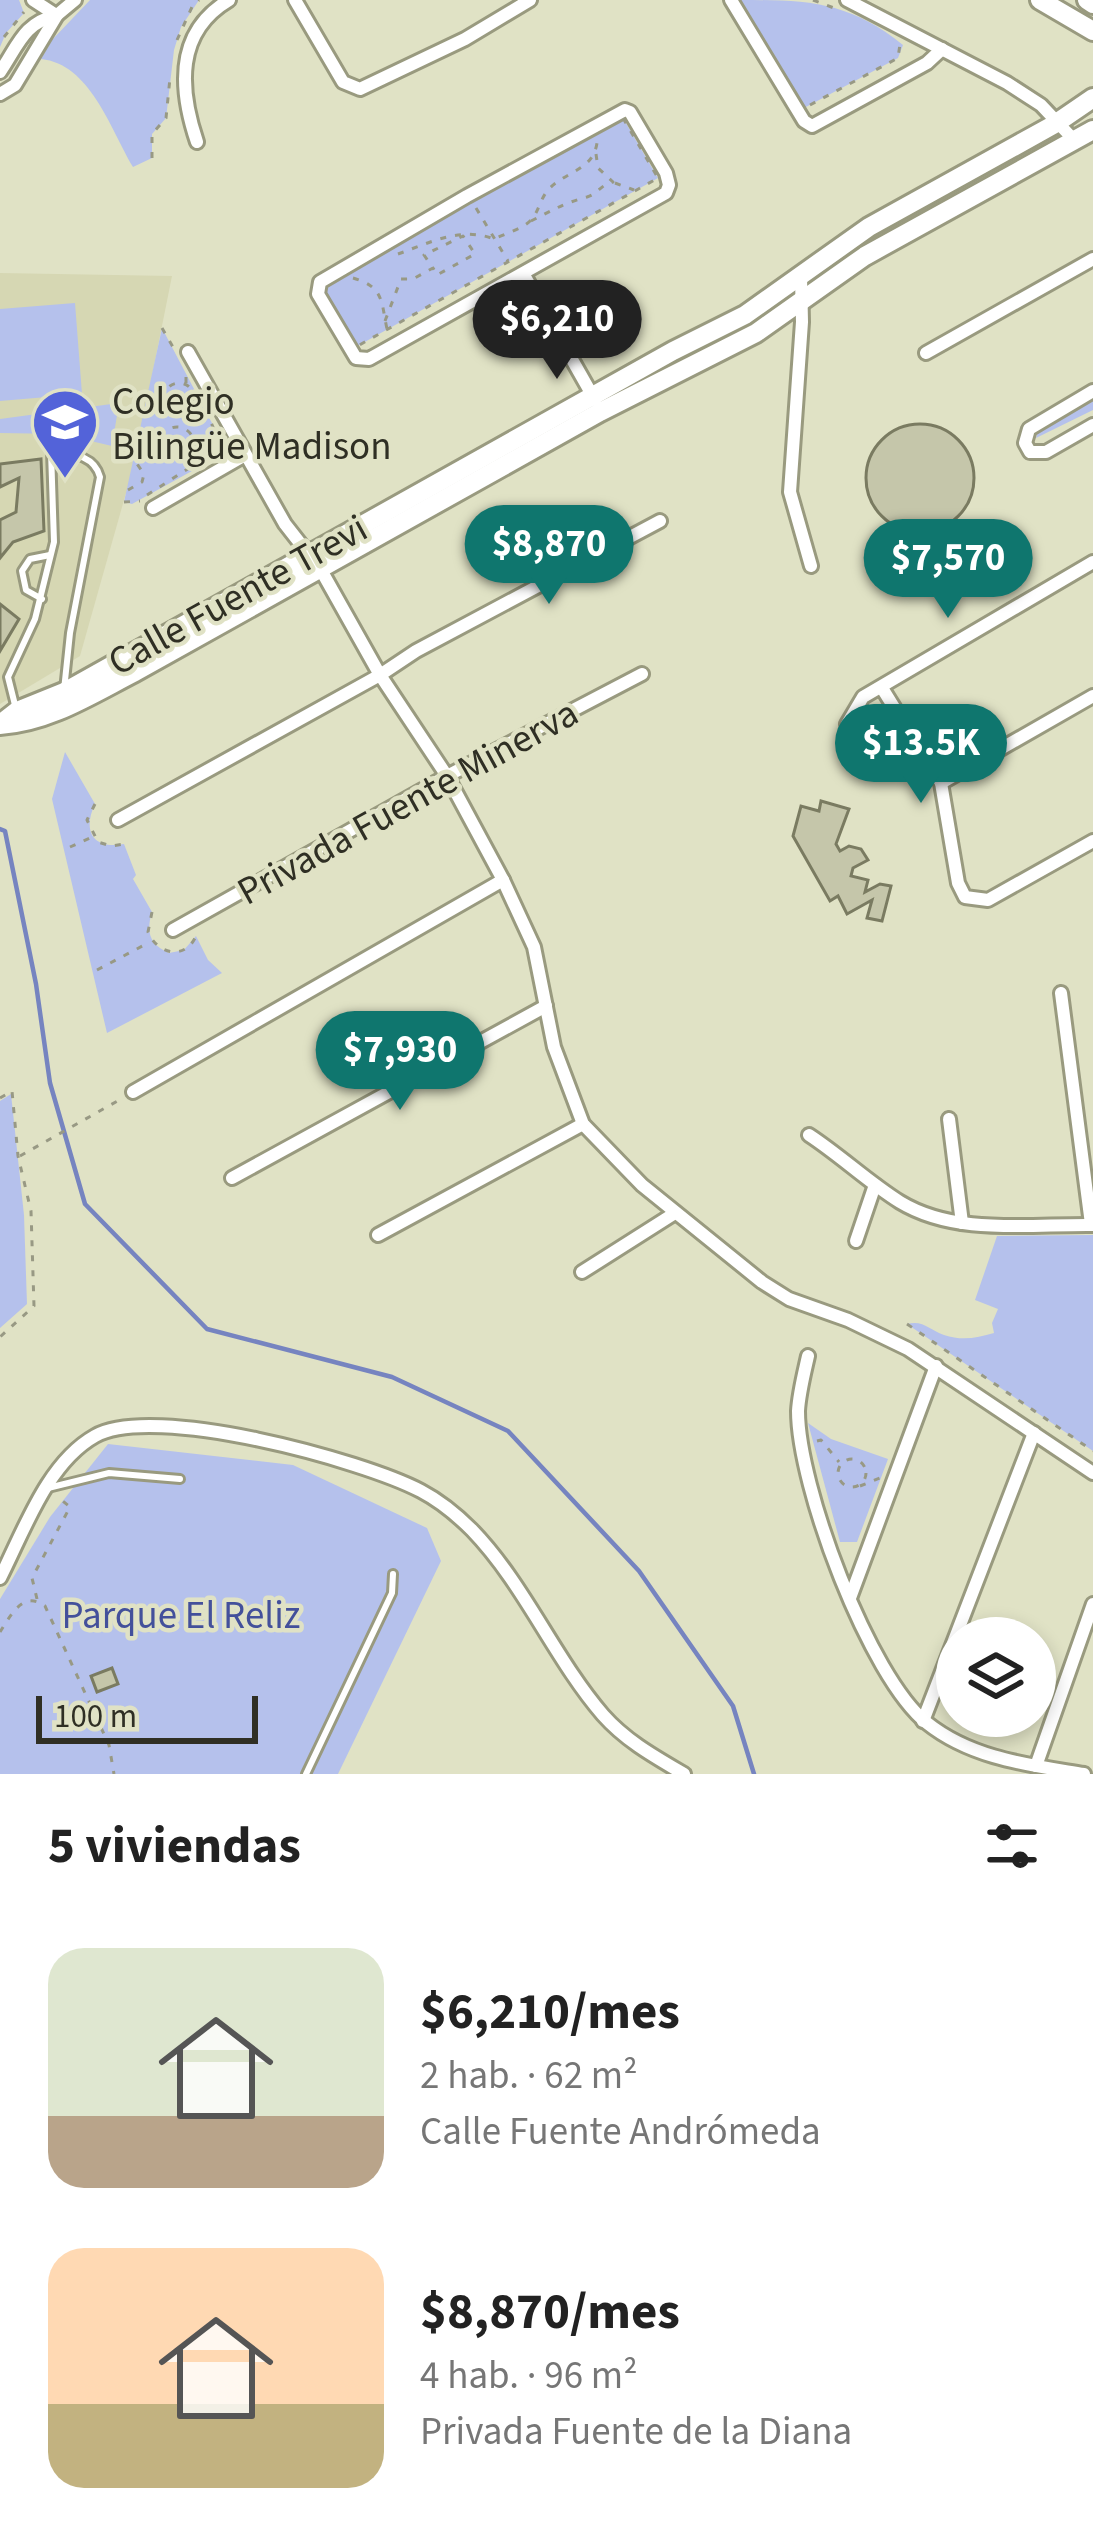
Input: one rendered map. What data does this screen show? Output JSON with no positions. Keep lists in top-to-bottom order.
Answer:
{
  "streets": {
    "street": ["Calle Fuente Trevi", "Privada Fuente Minerva"]
  },
  "parks": ["Parque El Reliz"],
  "places": {
    "school or university": ["Colegio Bilingüe Madison"]
  },
  "scale_bar": "100 m",
  "page": {
    "price": [
      "$6,210",
      "$8,870",
      "$7,570",
      "$13.5K",
      "$7,930"
    ],
    "scale": "100 m",
    "heading": "5 viviendas",
    "list": [
      {
        "name": "$6,210/mes",
        "note": "2 hab. · 62 m² · Calle Fuente Andrómeda"
      },
      {
        "name": "$8,870/mes",
        "note": "4 hab. · 96 m² · Privada Fuente de la Diana"
      }
    ]
  }
}
